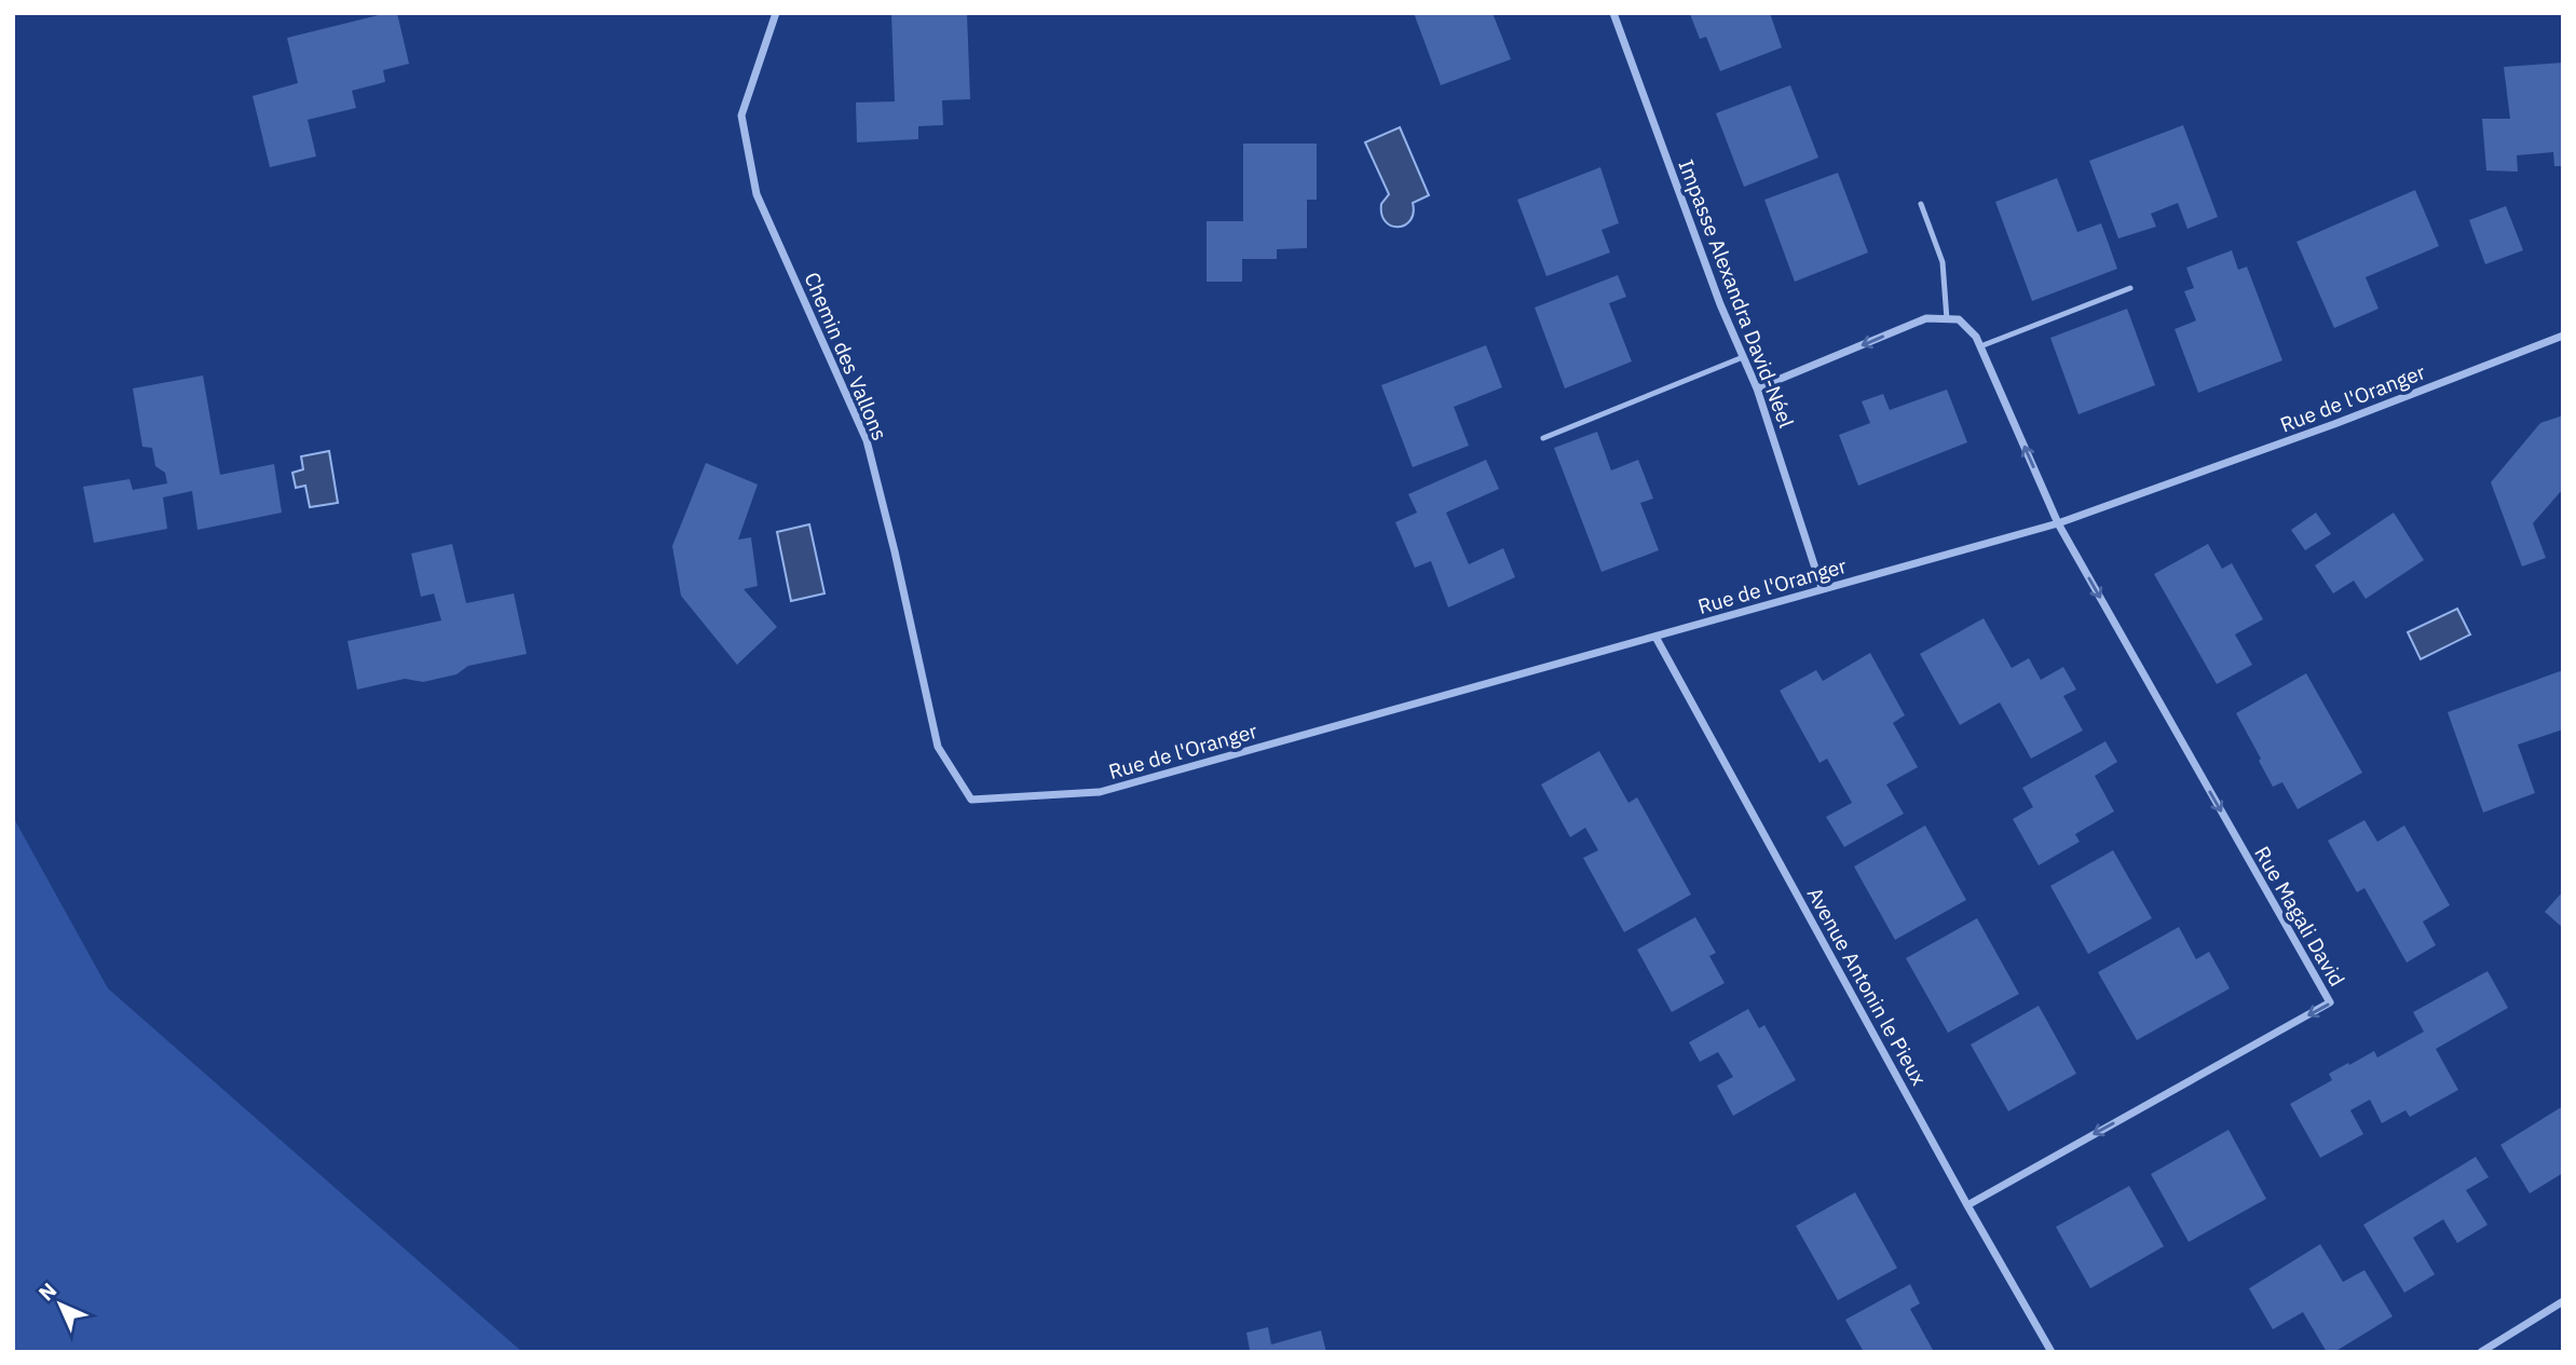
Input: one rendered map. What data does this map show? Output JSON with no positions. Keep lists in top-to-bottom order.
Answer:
{
  "streets": {
    "street": [
      "Impasse Alexandra David-Néel",
      "Chemin des Vallons",
      "Rue de l'Oranger",
      "Rue Magali David",
      "Avenue Antonin le Pieux"
    ]
  },
  "crossings": [
    ["Impasse Alexandra David-Néel", "Rue de l'Oranger"],
    ["Chemin des Vallons", "Rue de l'Oranger"],
    ["Rue de l'Oranger", "Rue Magali David"],
    ["Rue de l'Oranger", "Avenue Antonin le Pieux"],
    ["Rue Magali David", "Avenue Antonin le Pieux"]
  ],
  "north": "top left"
}
